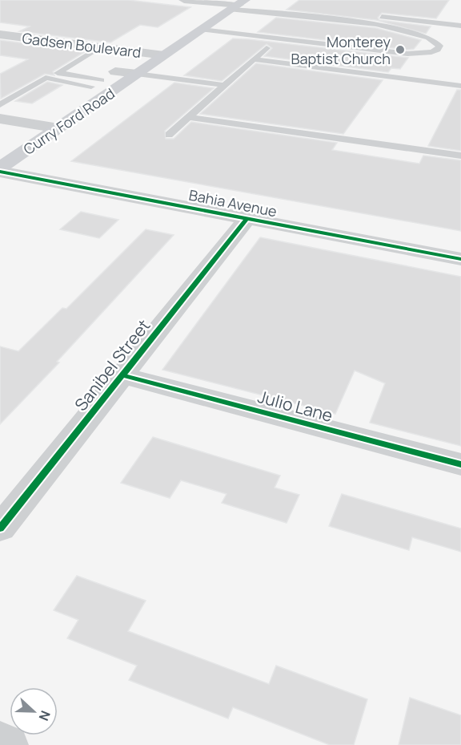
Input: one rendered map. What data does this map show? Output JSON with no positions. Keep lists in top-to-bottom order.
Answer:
{
  "streets": {
    "main road": ["Curry Ford Road"],
    "street": [
      "Gadsen Boulevard",
      "Bahia Avenue",
      "Sanibel Street",
      "Julio Lane"
    ]
  },
  "crossings": [
    ["Gadsen Boulevard", "Curry Ford Road"],
    ["Bahia Avenue", "Sanibel Street"],
    ["Sanibel Street", "Julio Lane"]
  ],
  "places": ["Monterey Baptist Church"],
  "north": "right"
}
